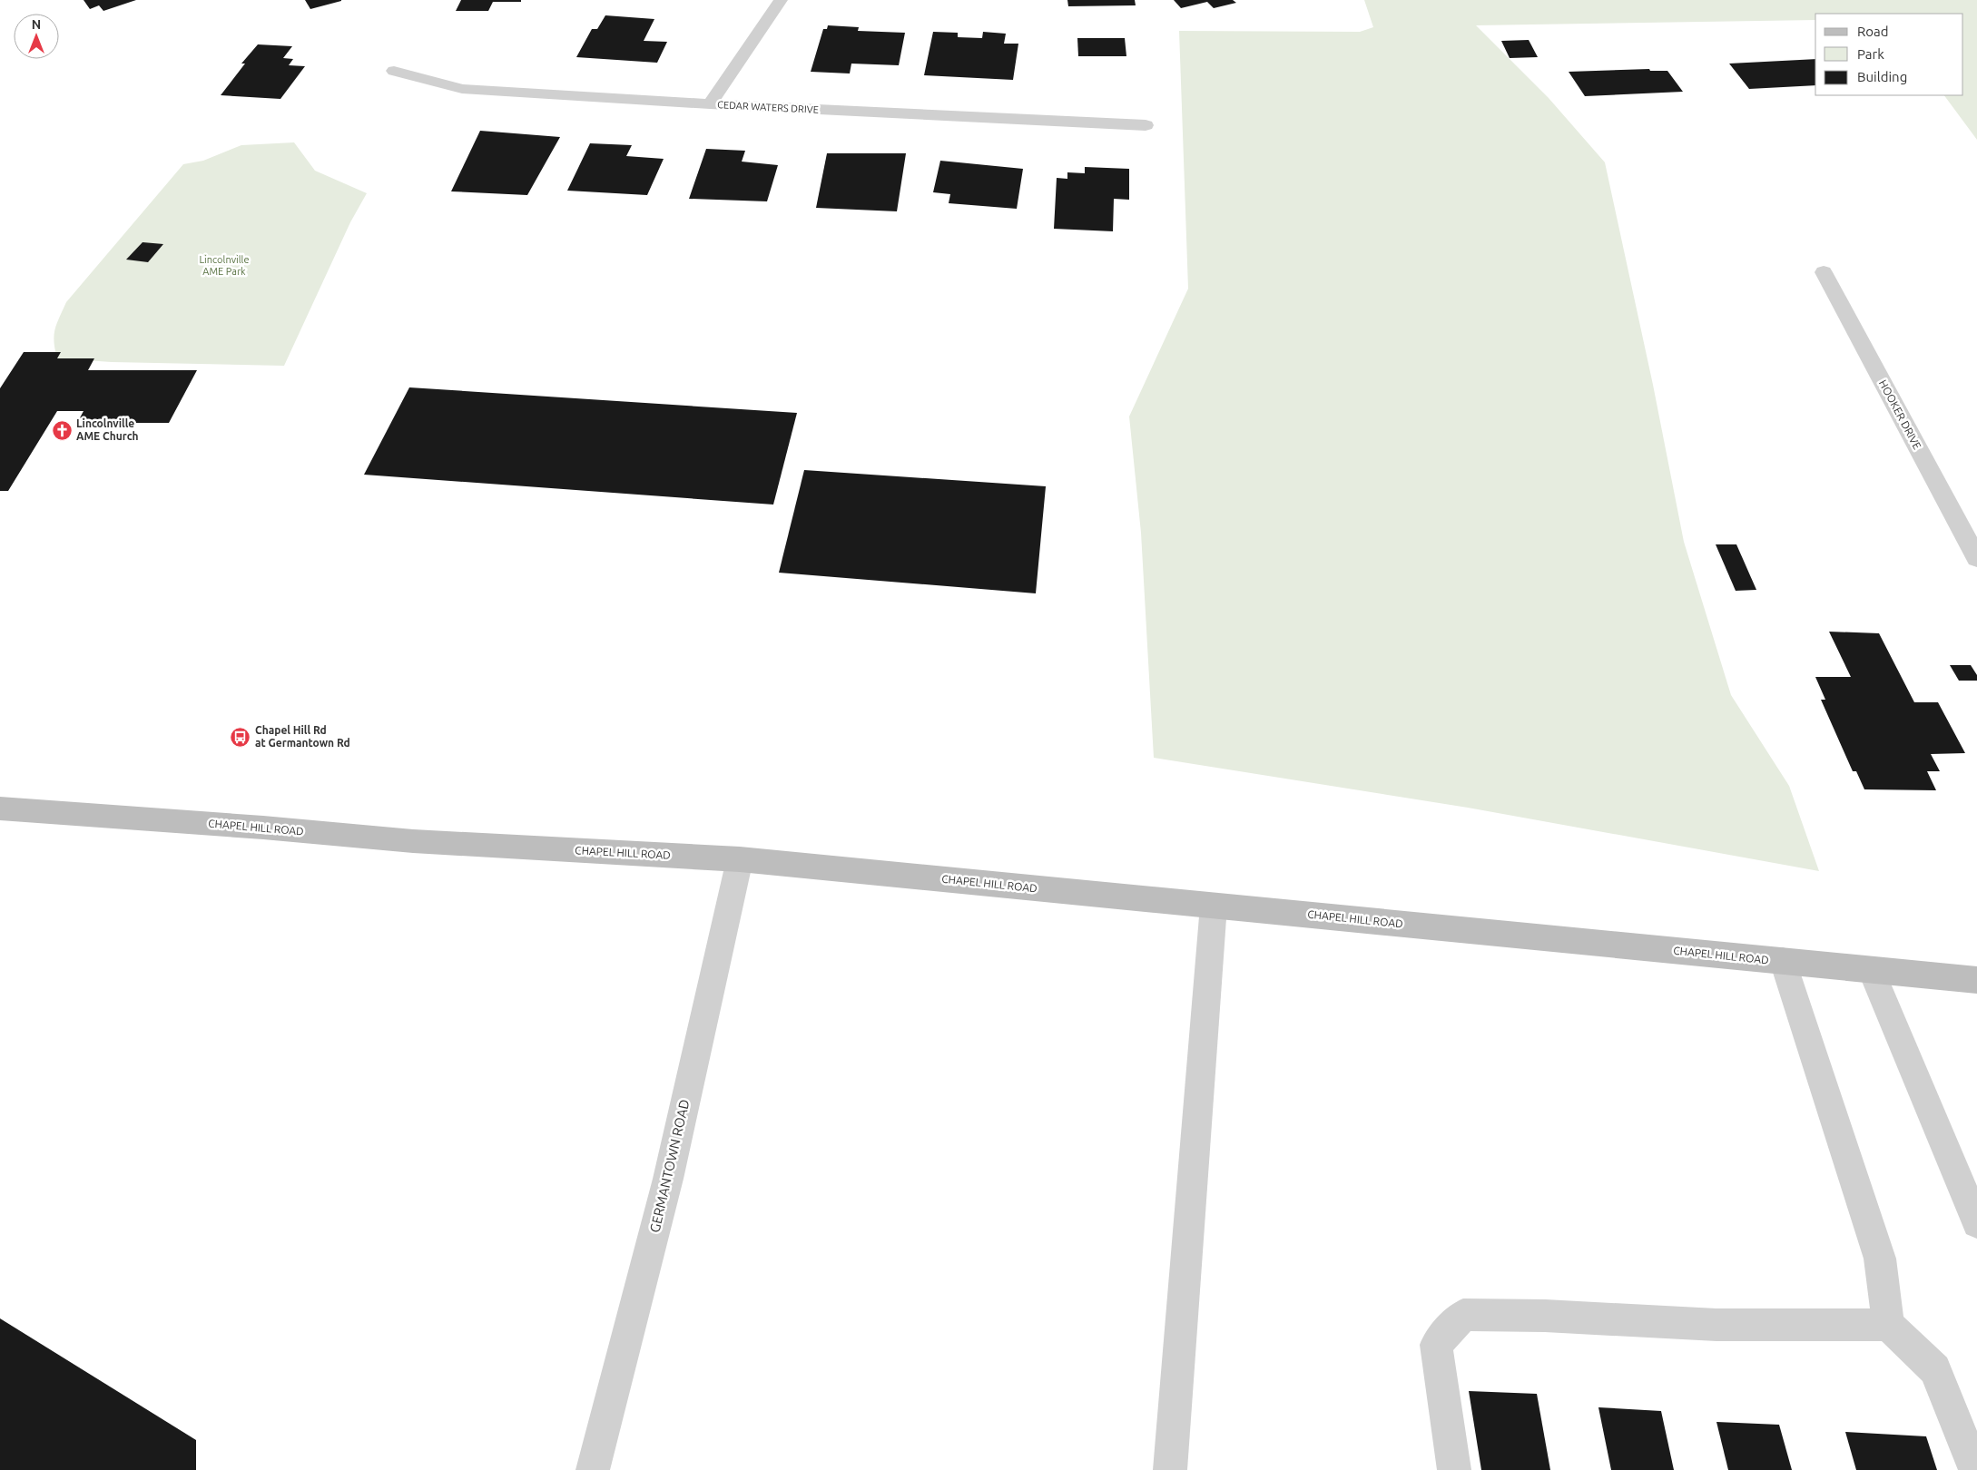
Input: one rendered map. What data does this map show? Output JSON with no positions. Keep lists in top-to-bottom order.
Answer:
{
  "streets": {
    "main road": ["CHAPEL HILL ROAD"],
    "street": ["CEDAR WATERS DRIVE", "HOOKER DRIVE", "GERMANTOWN ROAD"]
  },
  "crossings": [
    ["CHAPEL HILL ROAD", "GERMANTOWN ROAD"]
  ],
  "parks": ["Lincolnville AME Park"],
  "places": {
    "church": ["Lincolnville AME Church"],
    "bus stop": ["Chapel Hill Rd at Germantown Rd"]
  },
  "legend": ["Road", "Park", "Building"],
  "north": "top"
}
